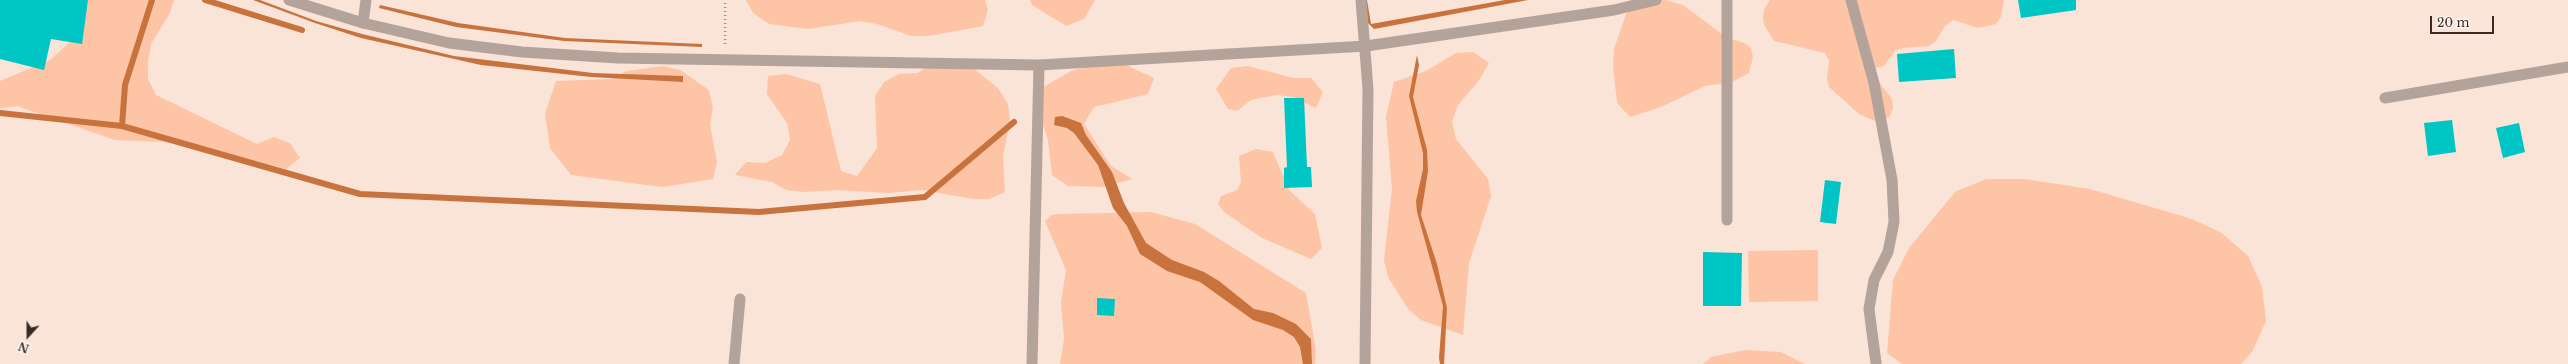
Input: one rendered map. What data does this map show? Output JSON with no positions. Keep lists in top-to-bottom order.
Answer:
{
  "scale_bar": "20 m",
  "north": "bottom"
}
